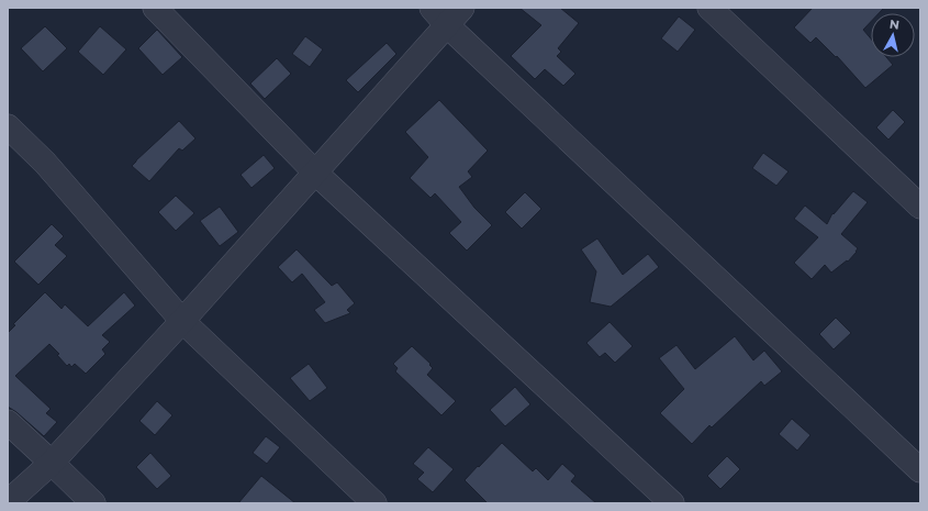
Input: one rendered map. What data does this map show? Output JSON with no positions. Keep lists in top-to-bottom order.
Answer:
{
  "north": "top"
}
